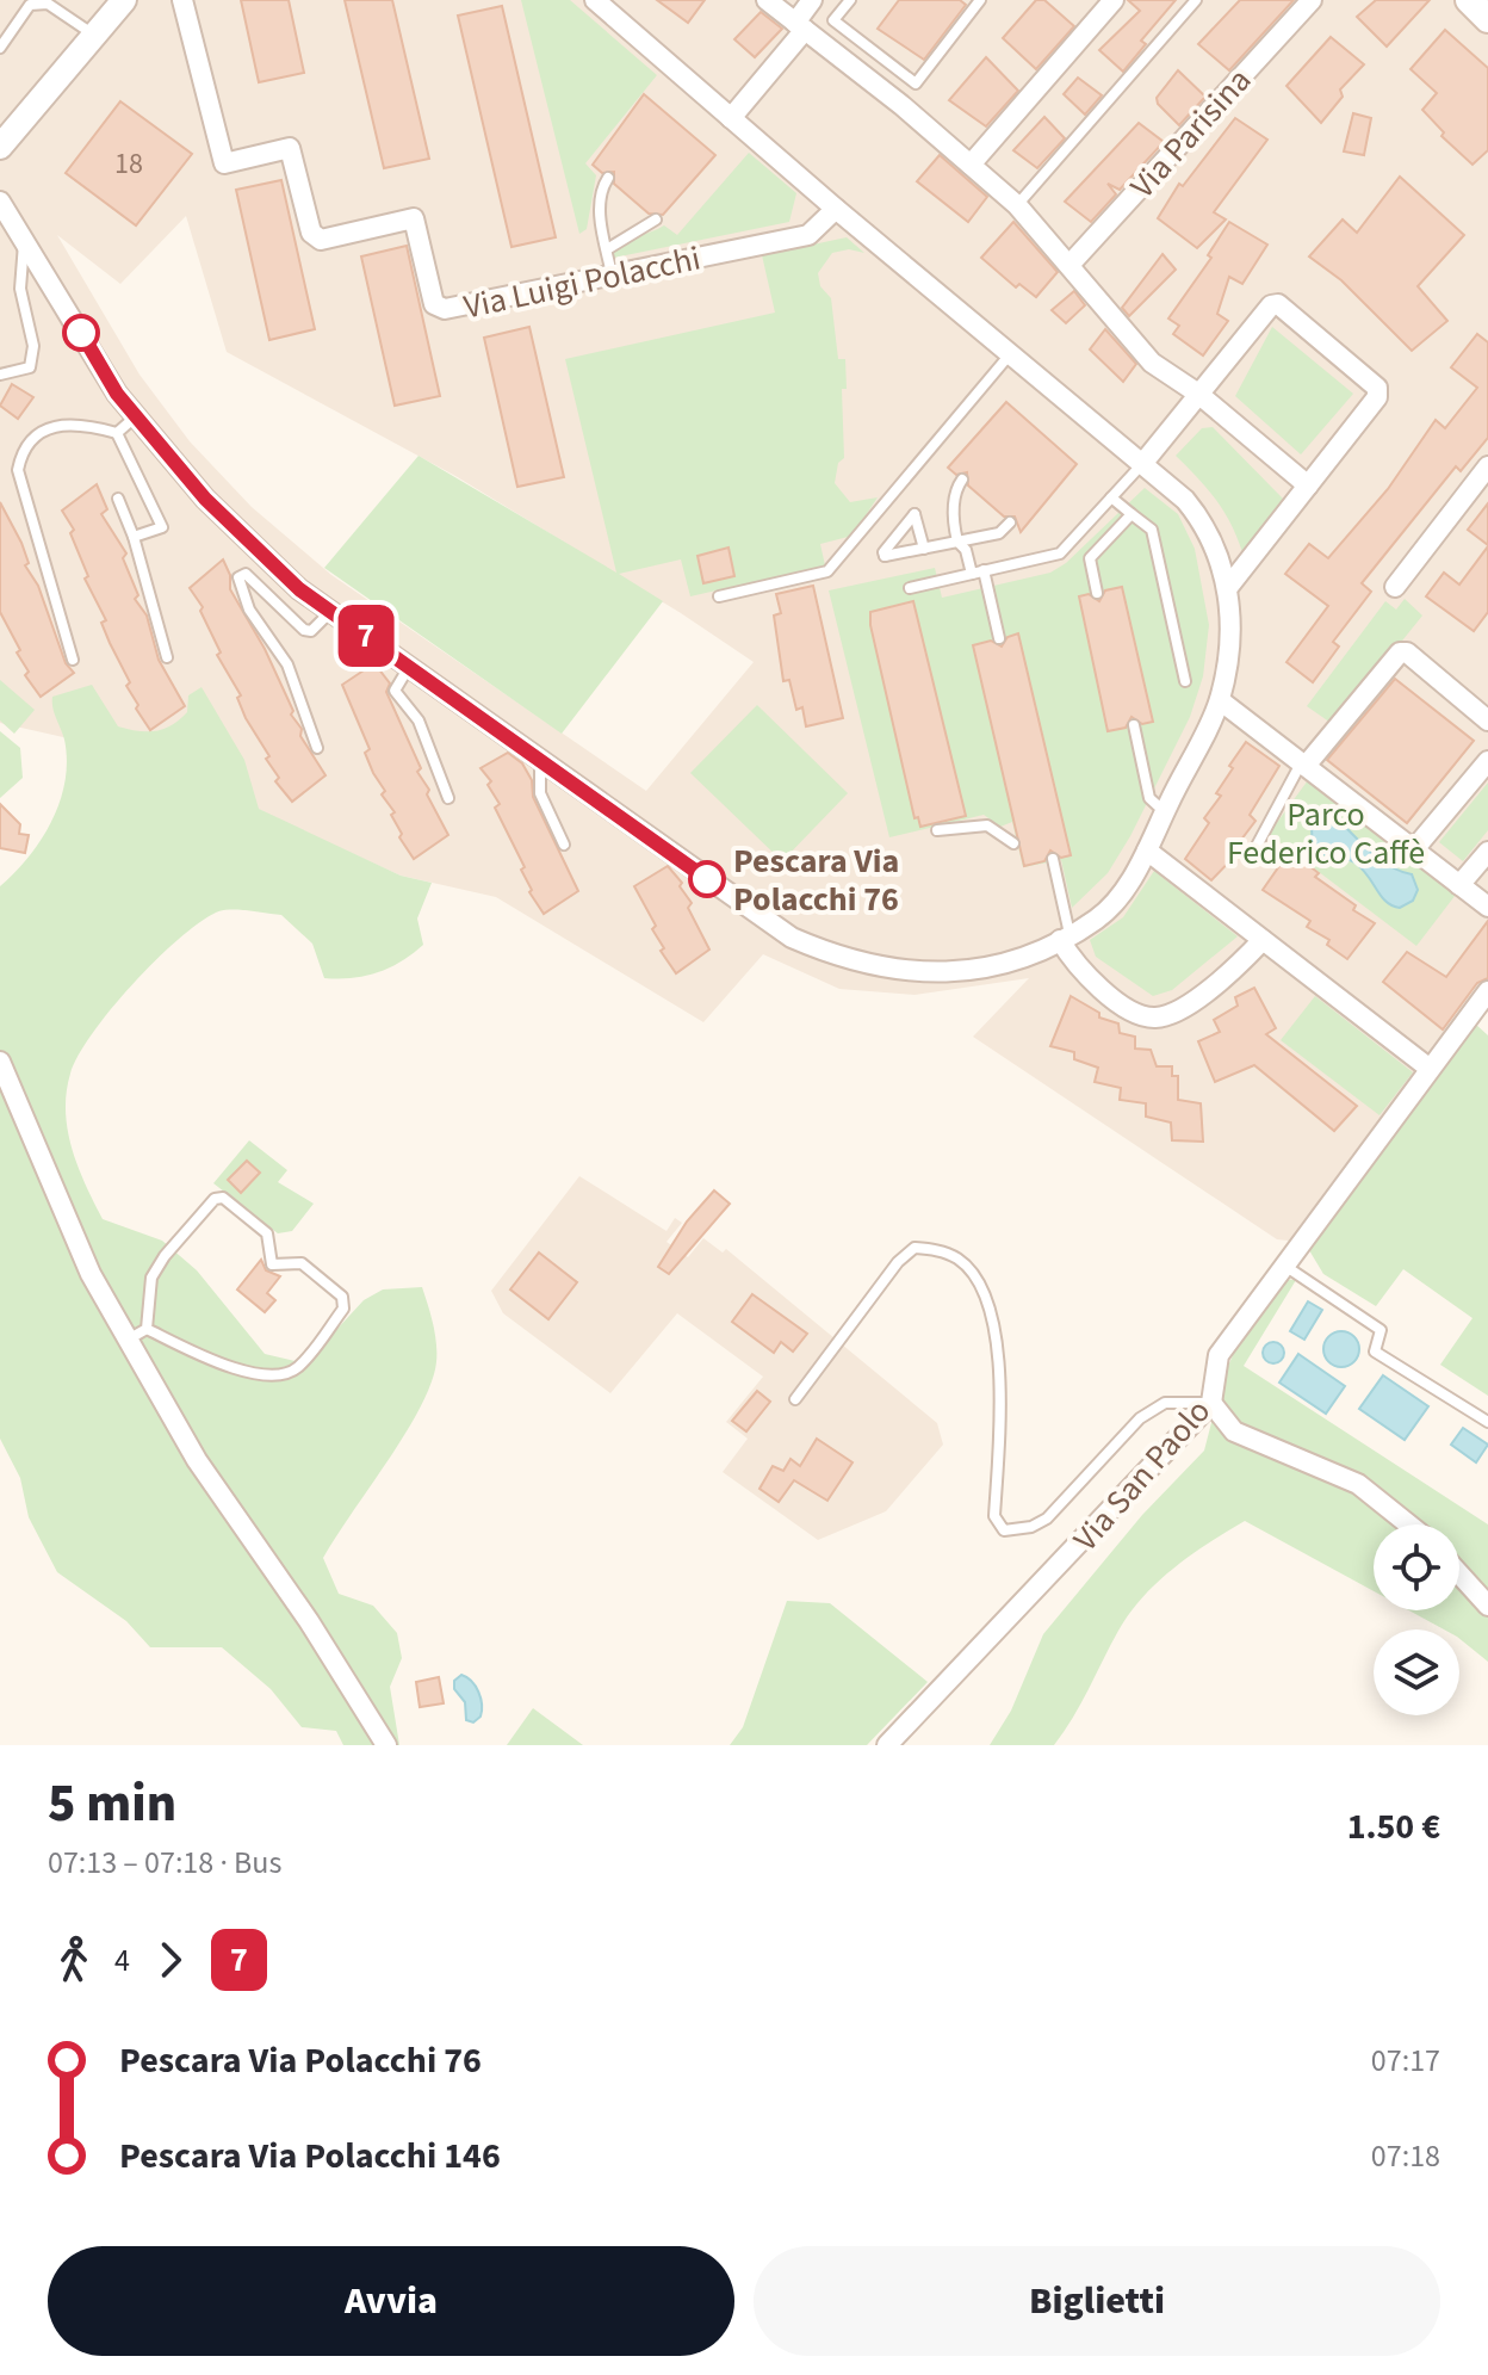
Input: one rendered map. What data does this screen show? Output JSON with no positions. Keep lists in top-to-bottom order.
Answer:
{
  "streets": {
    "street": ["Via Parisina", "Via Luigi Polacchi", "Via San Paolo"]
  },
  "parks": ["Parco Federico Caffè"],
  "places": ["Pescara Via Polacchi 76"],
  "lines": ["bus line 7"],
  "house_numbers": ["18"],
  "page": {
    "on_map": "7",
    "heading": ["5 min", "07:13 – 07:18 · Bus", "1.50 €"],
    "legs": ["4", "7"],
    "list": [
      {
        "name": "Pescara Via Polacchi 76",
        "value": "07:17"
      },
      {
        "name": "Pescara Via Polacchi 146",
        "value": "07:18"
      }
    ],
    "buttons": ["Avvia", "Biglietti"]
  }
}
